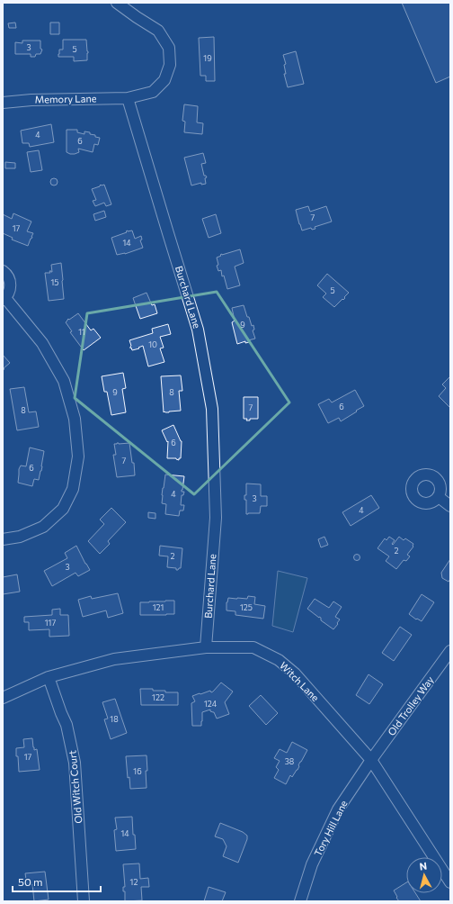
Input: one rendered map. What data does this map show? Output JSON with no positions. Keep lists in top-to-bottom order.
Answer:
{
  "streets": {
    "street": [
      "Memory Lane",
      "Burchard Lane",
      "Witch Lane",
      "Old Trolley Way",
      "Old Witch Court",
      "Tory Hill Lane"
    ]
  },
  "crossings": [
    ["Memory Lane", "Burchard Lane"],
    ["Burchard Lane", "Witch Lane"],
    ["Witch Lane", "Old Trolley Way"],
    ["Witch Lane", "Old Witch Court"],
    ["Witch Lane", "Tory Hill Lane"],
    ["Old Trolley Way", "Tory Hill Lane"]
  ],
  "house_numbers": [
    "3",
    "5",
    "19",
    "4",
    "6",
    "7",
    "17",
    "14",
    "15",
    "5",
    "9",
    "11",
    "10",
    "9",
    "8",
    "6",
    "7",
    "8",
    "6",
    "7",
    "6",
    "4",
    "3",
    "4",
    "2",
    "2",
    "3",
    "121",
    "125",
    "117",
    "122",
    "124",
    "18",
    "17",
    "38",
    "16",
    "14",
    "12"
  ],
  "scale_bar": "50 m",
  "north": "top"
}
